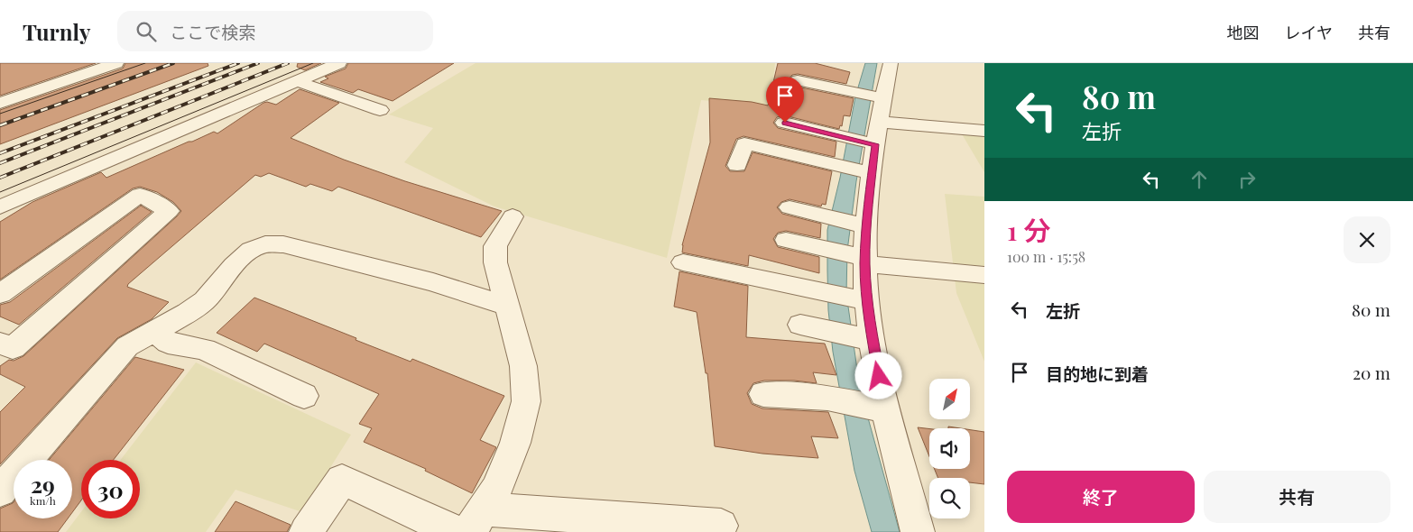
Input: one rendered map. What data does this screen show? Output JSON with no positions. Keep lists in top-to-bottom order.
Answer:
{
  "north": "top right",
  "page": {
    "header": "Turnly",
    "search": "ここで検索",
    "nav": ["地図", "レイヤ", "共有"],
    "turn": ["80 m", "左折"],
    "heading": ["1 分", "100 m · 15:58"],
    "list": [
      {
        "name": "左折",
        "value": "80 m"
      },
      {
        "name": "目的地に到着",
        "value": "20 m"
      }
    ],
    "speed": "29 km/h",
    "limit": "30",
    "buttons": ["終了", "共有"]
  }
}
